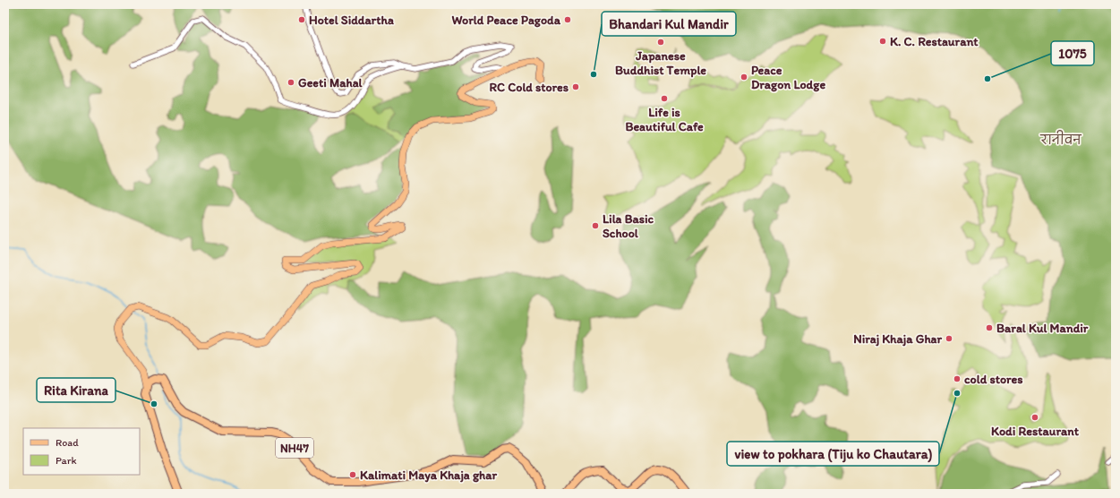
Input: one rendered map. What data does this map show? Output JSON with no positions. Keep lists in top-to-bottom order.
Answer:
{
  "streets": {
    "highway": ["NH47"]
  },
  "parks": ["रानीवन"],
  "places": [
    "Hotel Siddartha",
    "World Peace Pagoda",
    "K. C. Restaurant",
    "Japanese Buddhist Temple",
    "Bhandari Kul Mandir",
    "Peace Dragon Lodge",
    "1075",
    "Geeti Mahal",
    "RC Cold stores",
    "Life is Beautiful Cafe",
    "Lila Basic School",
    "Baral Kul Mandir",
    "Niraj Khaja Ghar",
    "cold stores",
    "view to pokhara (Tiju ko Chautara)",
    "Rita Kirana",
    "Kodi Restaurant",
    "Kalimati Maya Khaja ghar"
  ],
  "legend": ["Road", "Park"]
}
